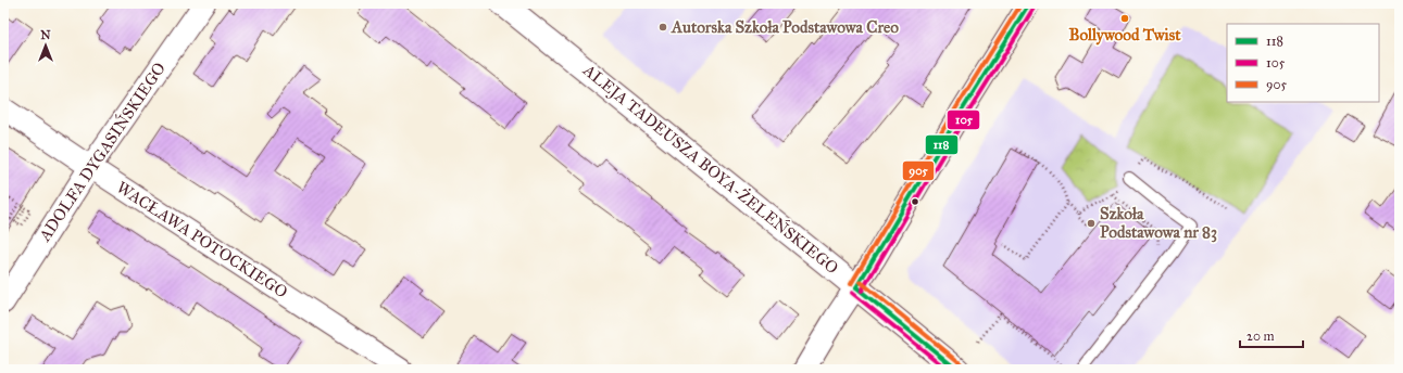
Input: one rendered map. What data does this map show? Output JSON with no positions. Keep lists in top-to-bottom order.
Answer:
{
  "streets": {
    "street": ["ADOLFA DYGASIŃSKIEGO", "ALEJA TADEUSZA BOYA-ŻELEŃSKIEGO", "WACŁAWA POTOCKIEGO"]
  },
  "crossings": [
    ["ADOLFA DYGASIŃSKIEGO", "WACŁAWA POTOCKIEGO"]
  ],
  "places": ["Bollywood Twist", "Autorska Szkoła Podstawowa Creo", "Szkoła Podstawowa nr 83"],
  "lines": ["transit line 118", "transit line 905", "transit line 105"],
  "legend": ["118", "105", "905"],
  "scale_bar": "20 m",
  "north": "top"
}
